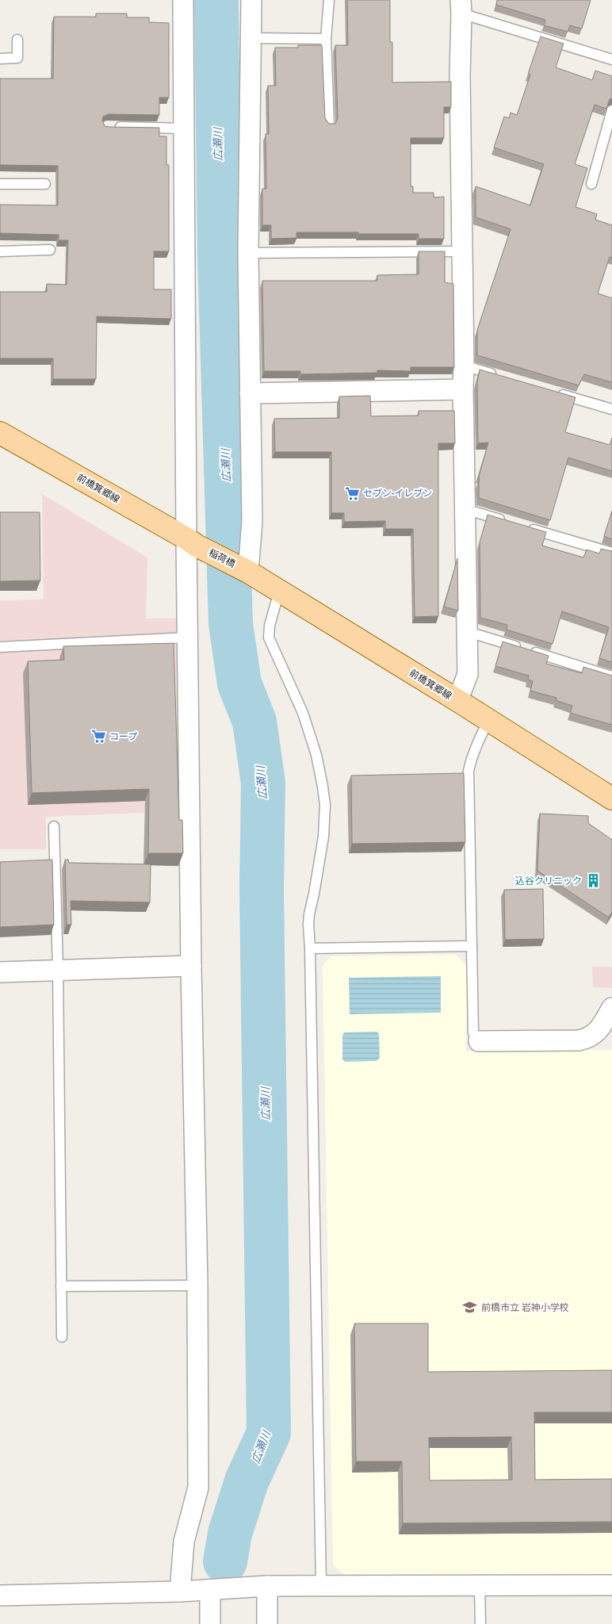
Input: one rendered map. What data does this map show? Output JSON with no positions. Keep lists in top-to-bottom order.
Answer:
{
  "streets": {
    "main road": ["前橋箕郷線", "稲荷橋"]
  },
  "crossings": [
    ["前橋箕郷線", "稲荷橋"]
  ],
  "water": ["広瀬川"],
  "places": {
    "supermarket": ["セブン-イレブン", "コープ"],
    "building": ["込谷クリニック"],
    "school or university": ["前橋市立 岩神小学校"]
  }
}
